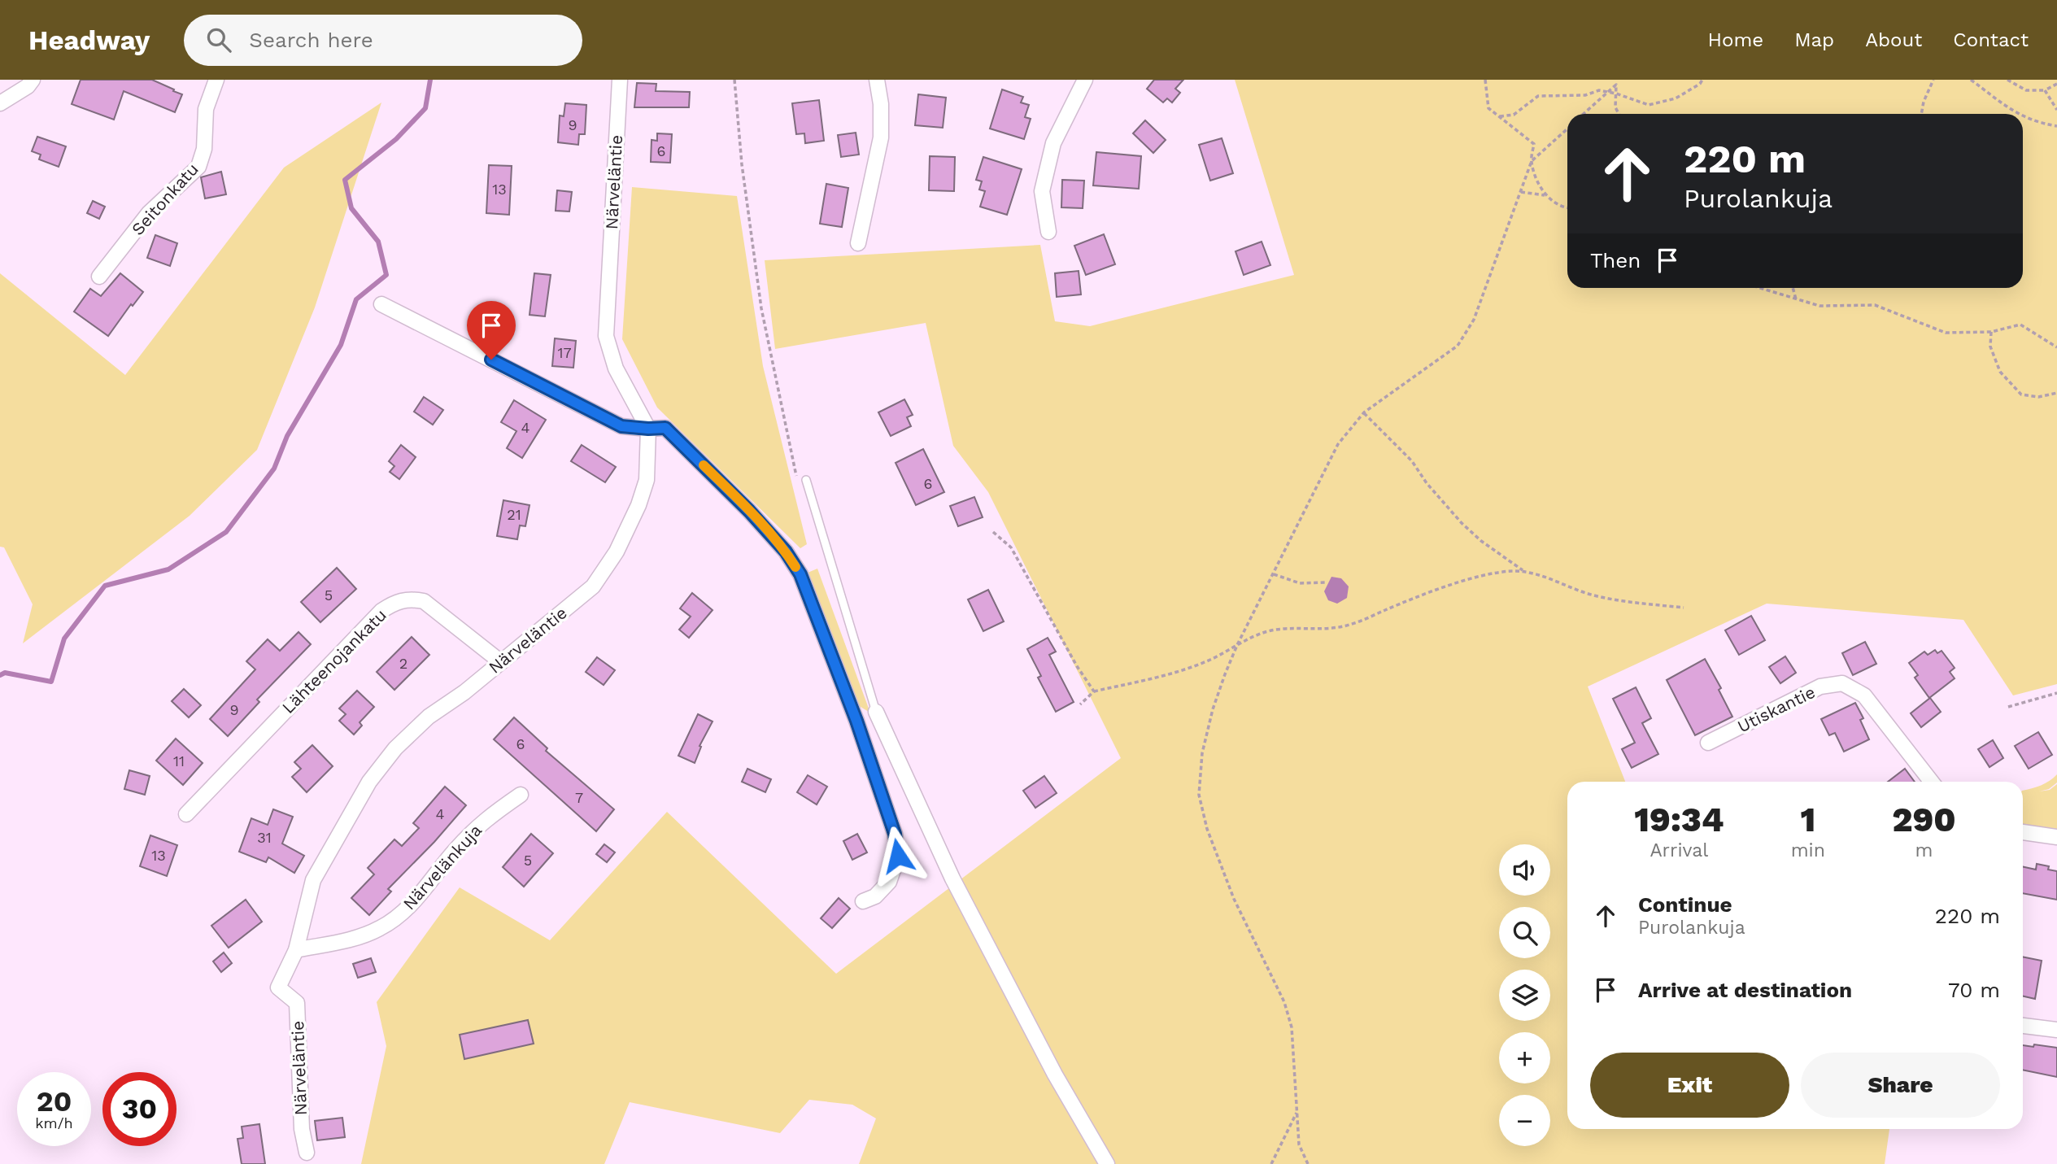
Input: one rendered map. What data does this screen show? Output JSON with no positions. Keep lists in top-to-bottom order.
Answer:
{
  "streets": {
    "street": [
      "Närveläntie",
      "Seitonkatu",
      "Lähteenojankatu",
      "Utiskantie",
      "Närvelänkuja"
    ]
  },
  "crossings": [
    ["Närveläntie", "Lähteenojankatu"],
    ["Närveläntie", "Närvelänkuja"]
  ],
  "house_numbers": [
    "9",
    "6",
    "13",
    "17",
    "4",
    "6",
    "21",
    "5",
    "2",
    "9",
    "6",
    "11",
    "7",
    "4",
    "31",
    "13",
    "5"
  ],
  "page": {
    "header": "Headway",
    "search": "Search here",
    "nav": [
      "Home",
      "Map",
      "About",
      "Contact"
    ],
    "turn": ["220 m", "Purolankuja"],
    "then": "Then",
    "eta": [
      "19:34",
      "Arrival",
      "1",
      "min",
      "290",
      "m"
    ],
    "map_buttons": ["+", "−"],
    "list": [
      {
        "name": "Continue",
        "note": "Purolankuja",
        "value": "220 m"
      },
      {
        "name": "Arrive at destination",
        "value": "70 m"
      }
    ],
    "buttons": ["Exit", "Share"],
    "speed": "20 km/h",
    "limit": "30"
  }
}
